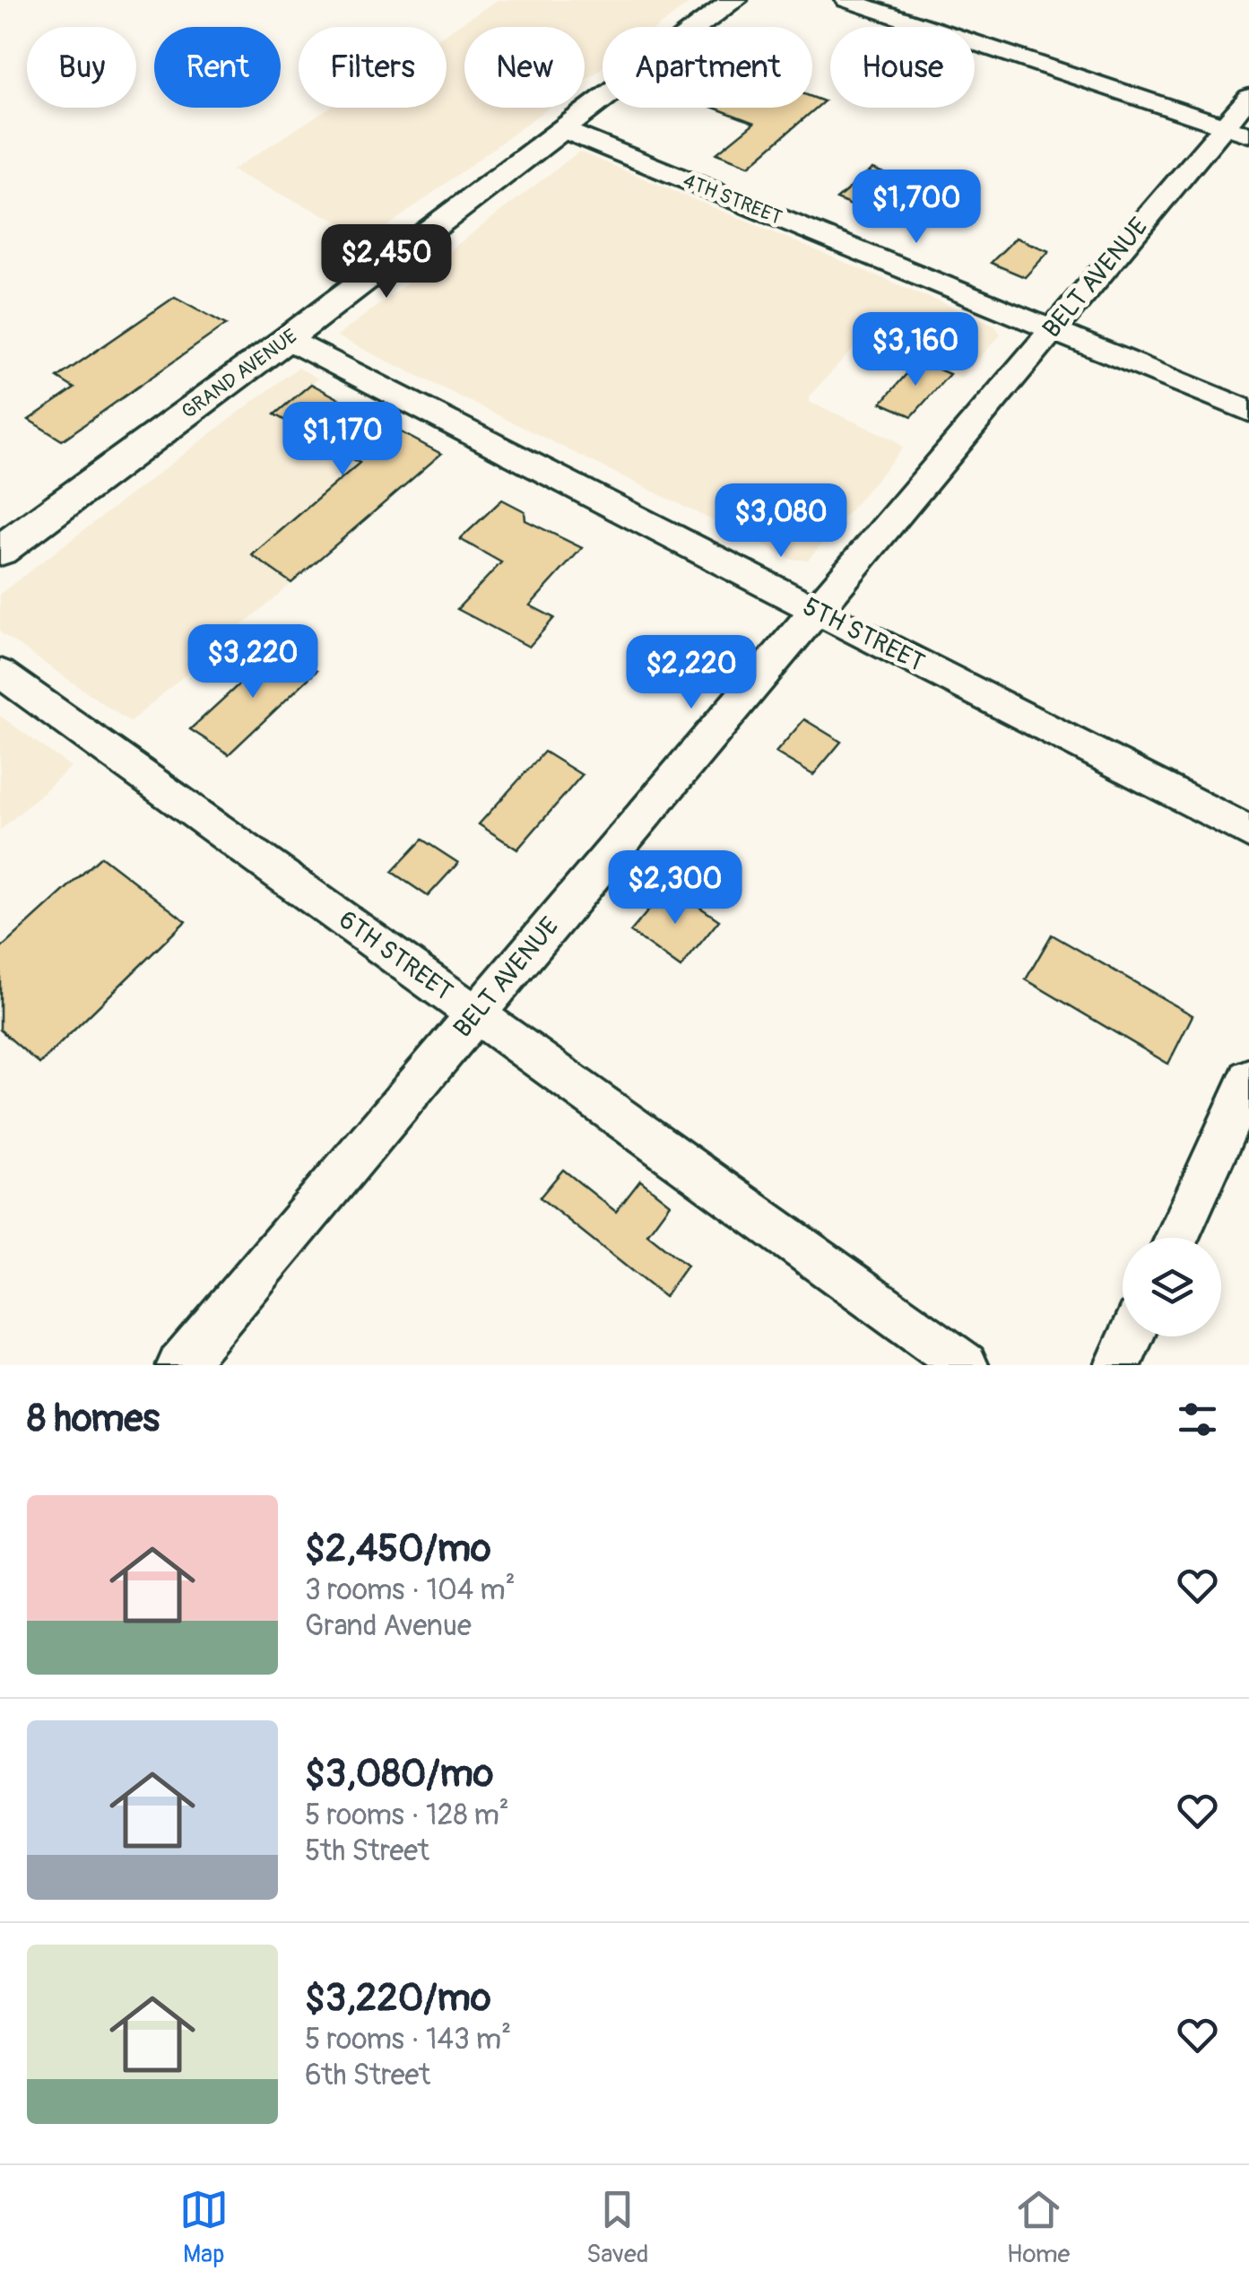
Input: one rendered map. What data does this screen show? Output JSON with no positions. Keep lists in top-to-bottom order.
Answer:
{
  "streets": {
    "street": [
      "4TH STREET",
      "BELT AVENUE",
      "GRAND AVENUE",
      "5TH STREET",
      "6TH STREET"
    ]
  },
  "crossings": [
    ["4TH STREET", "BELT AVENUE"],
    ["4TH STREET", "GRAND AVENUE"],
    ["BELT AVENUE", "5TH STREET"],
    ["BELT AVENUE", "6TH STREET"],
    ["GRAND AVENUE", "5TH STREET"]
  ],
  "page": {
    "chip": [
      "Buy",
      "Rent",
      "Filters",
      "New",
      "Apartment",
      "House"
    ],
    "price": [
      "$1,700",
      "$2,450",
      "$3,160",
      "$1,170",
      "$3,080",
      "$3,220",
      "$2,220",
      "$2,300"
    ],
    "heading": "8 homes",
    "list": [
      {
        "name": "$2,450/mo",
        "note": "3 rooms · 104 m² · Grand Avenue"
      },
      {
        "name": "$3,080/mo",
        "note": "5 rooms · 128 m² · 5th Street"
      },
      {
        "name": "$3,220/mo",
        "note": "5 rooms · 143 m² · 6th Street"
      }
    ],
    "tabs": ["Map", "Saved", "Home"]
  }
}
